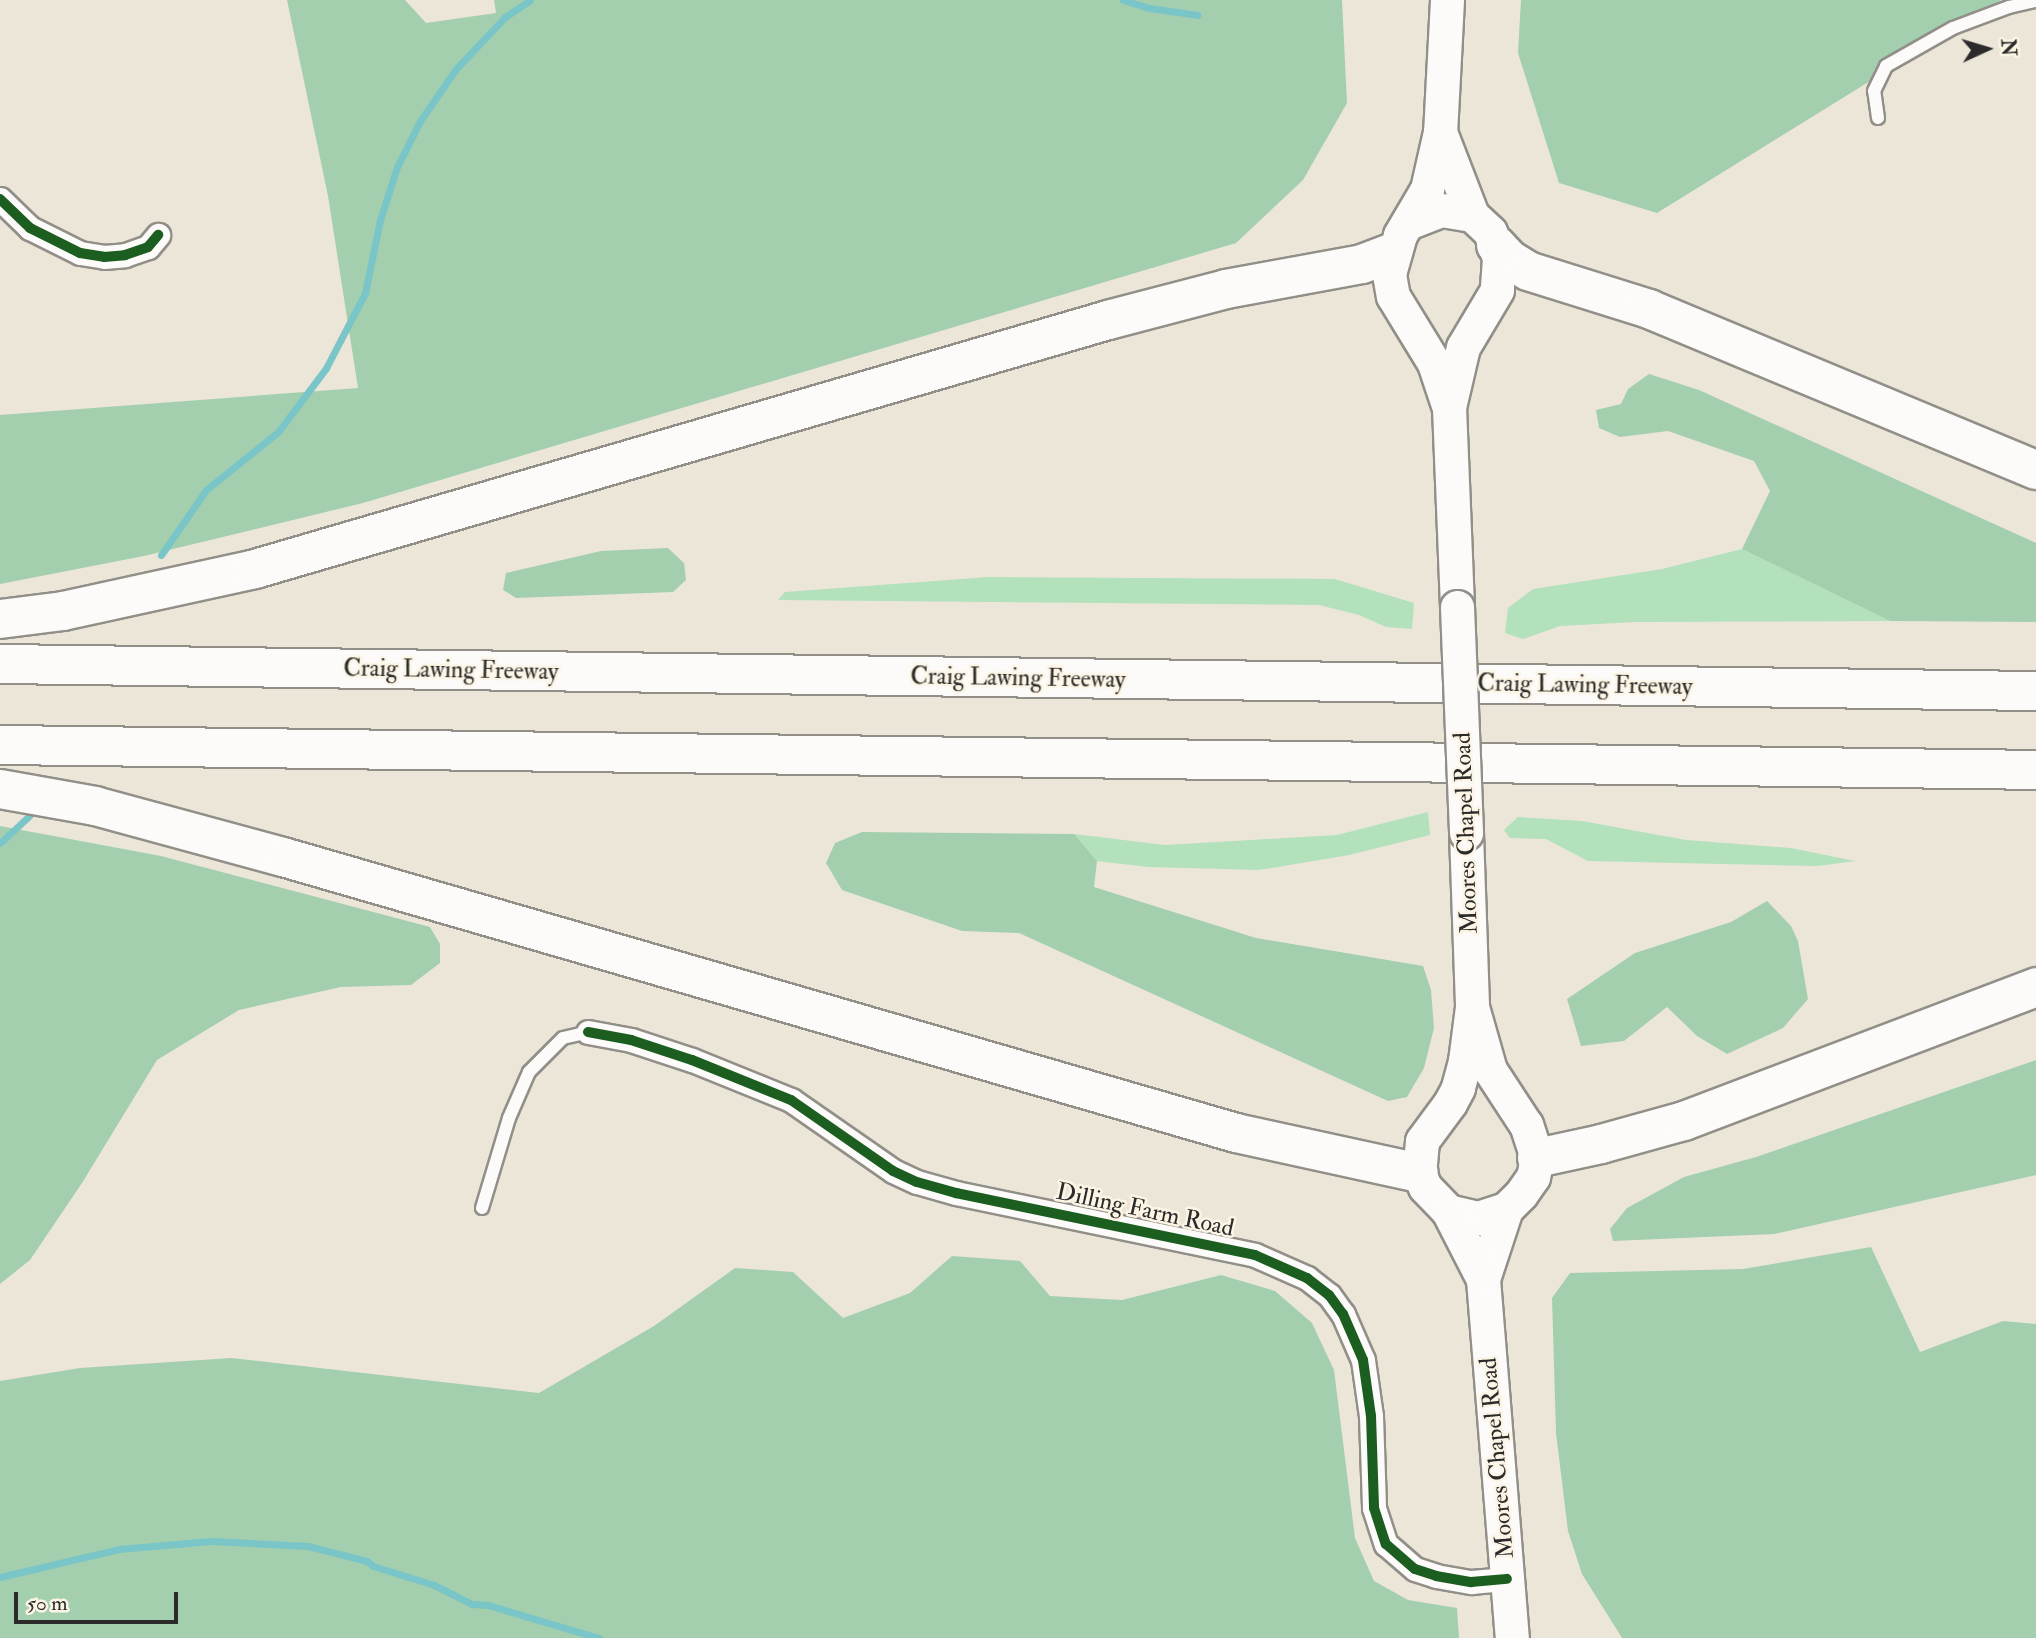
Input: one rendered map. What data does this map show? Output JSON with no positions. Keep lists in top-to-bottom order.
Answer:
{
  "streets": {
    "highway": ["Craig Lawing Freeway"],
    "main road": ["Moores Chapel Road"],
    "street": ["Dilling Farm Road"]
  },
  "crossings": [
    ["Moores Chapel Road", "Dilling Farm Road"]
  ],
  "scale_bar": "50 m",
  "north": "right"
}
